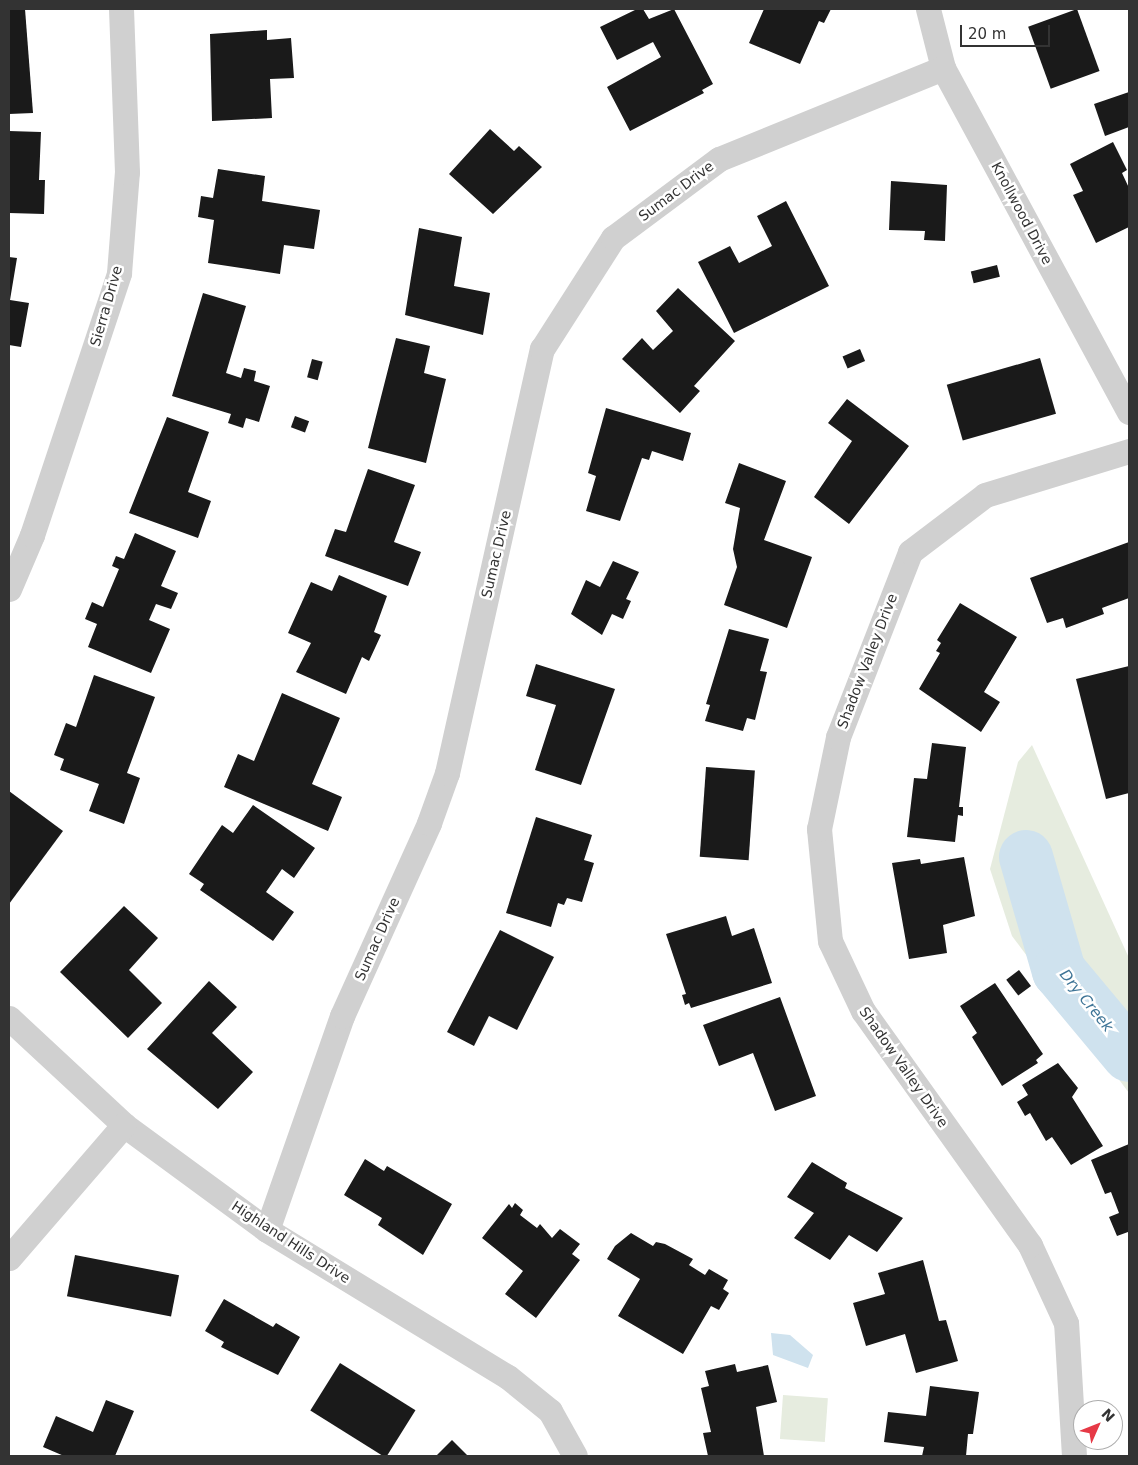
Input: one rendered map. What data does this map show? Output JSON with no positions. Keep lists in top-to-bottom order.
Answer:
{
  "streets": {
    "street": [
      "Sumac Drive",
      "Knollwood Drive",
      "Sierra Drive",
      "Shadow Valley Drive",
      "Highland Hills Drive"
    ]
  },
  "crossings": [
    ["Sumac Drive", "Knollwood Drive"],
    ["Sumac Drive", "Highland Hills Drive"]
  ],
  "water": ["Dry Creek"],
  "scale_bar": "20 m",
  "north": "top right"
}
